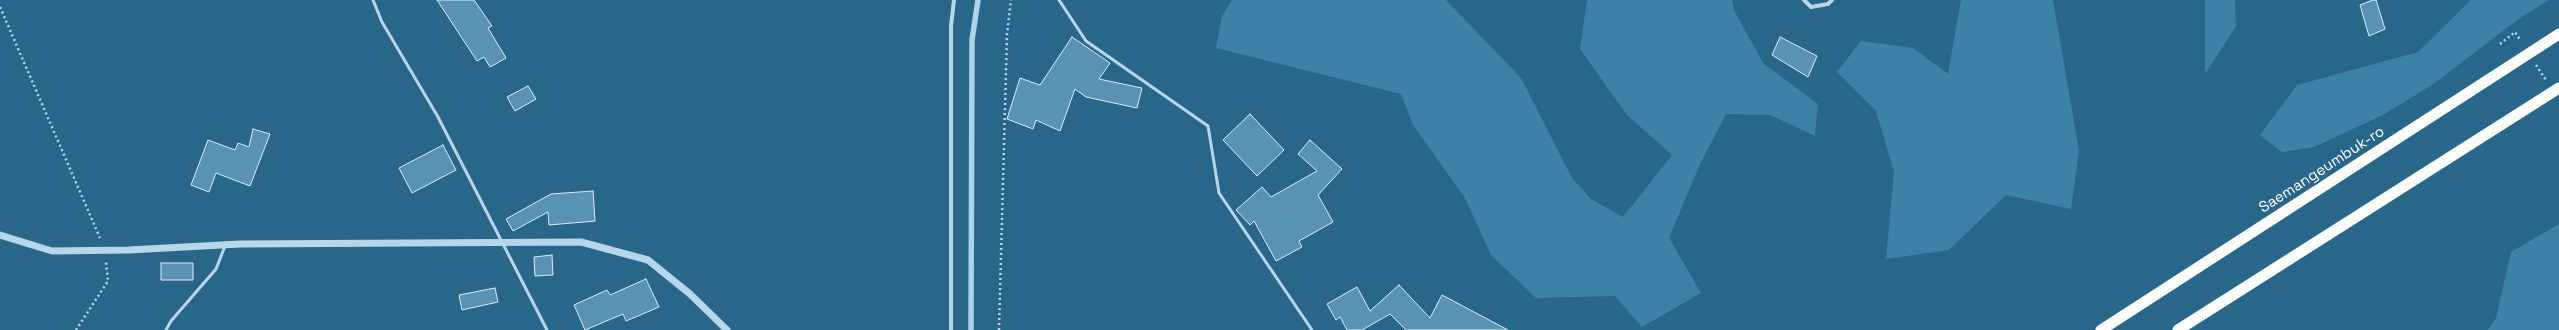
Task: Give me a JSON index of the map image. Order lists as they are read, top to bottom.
{
  "streets": {
    "highway": ["Saemangeumbuk-ro"]
  }
}
